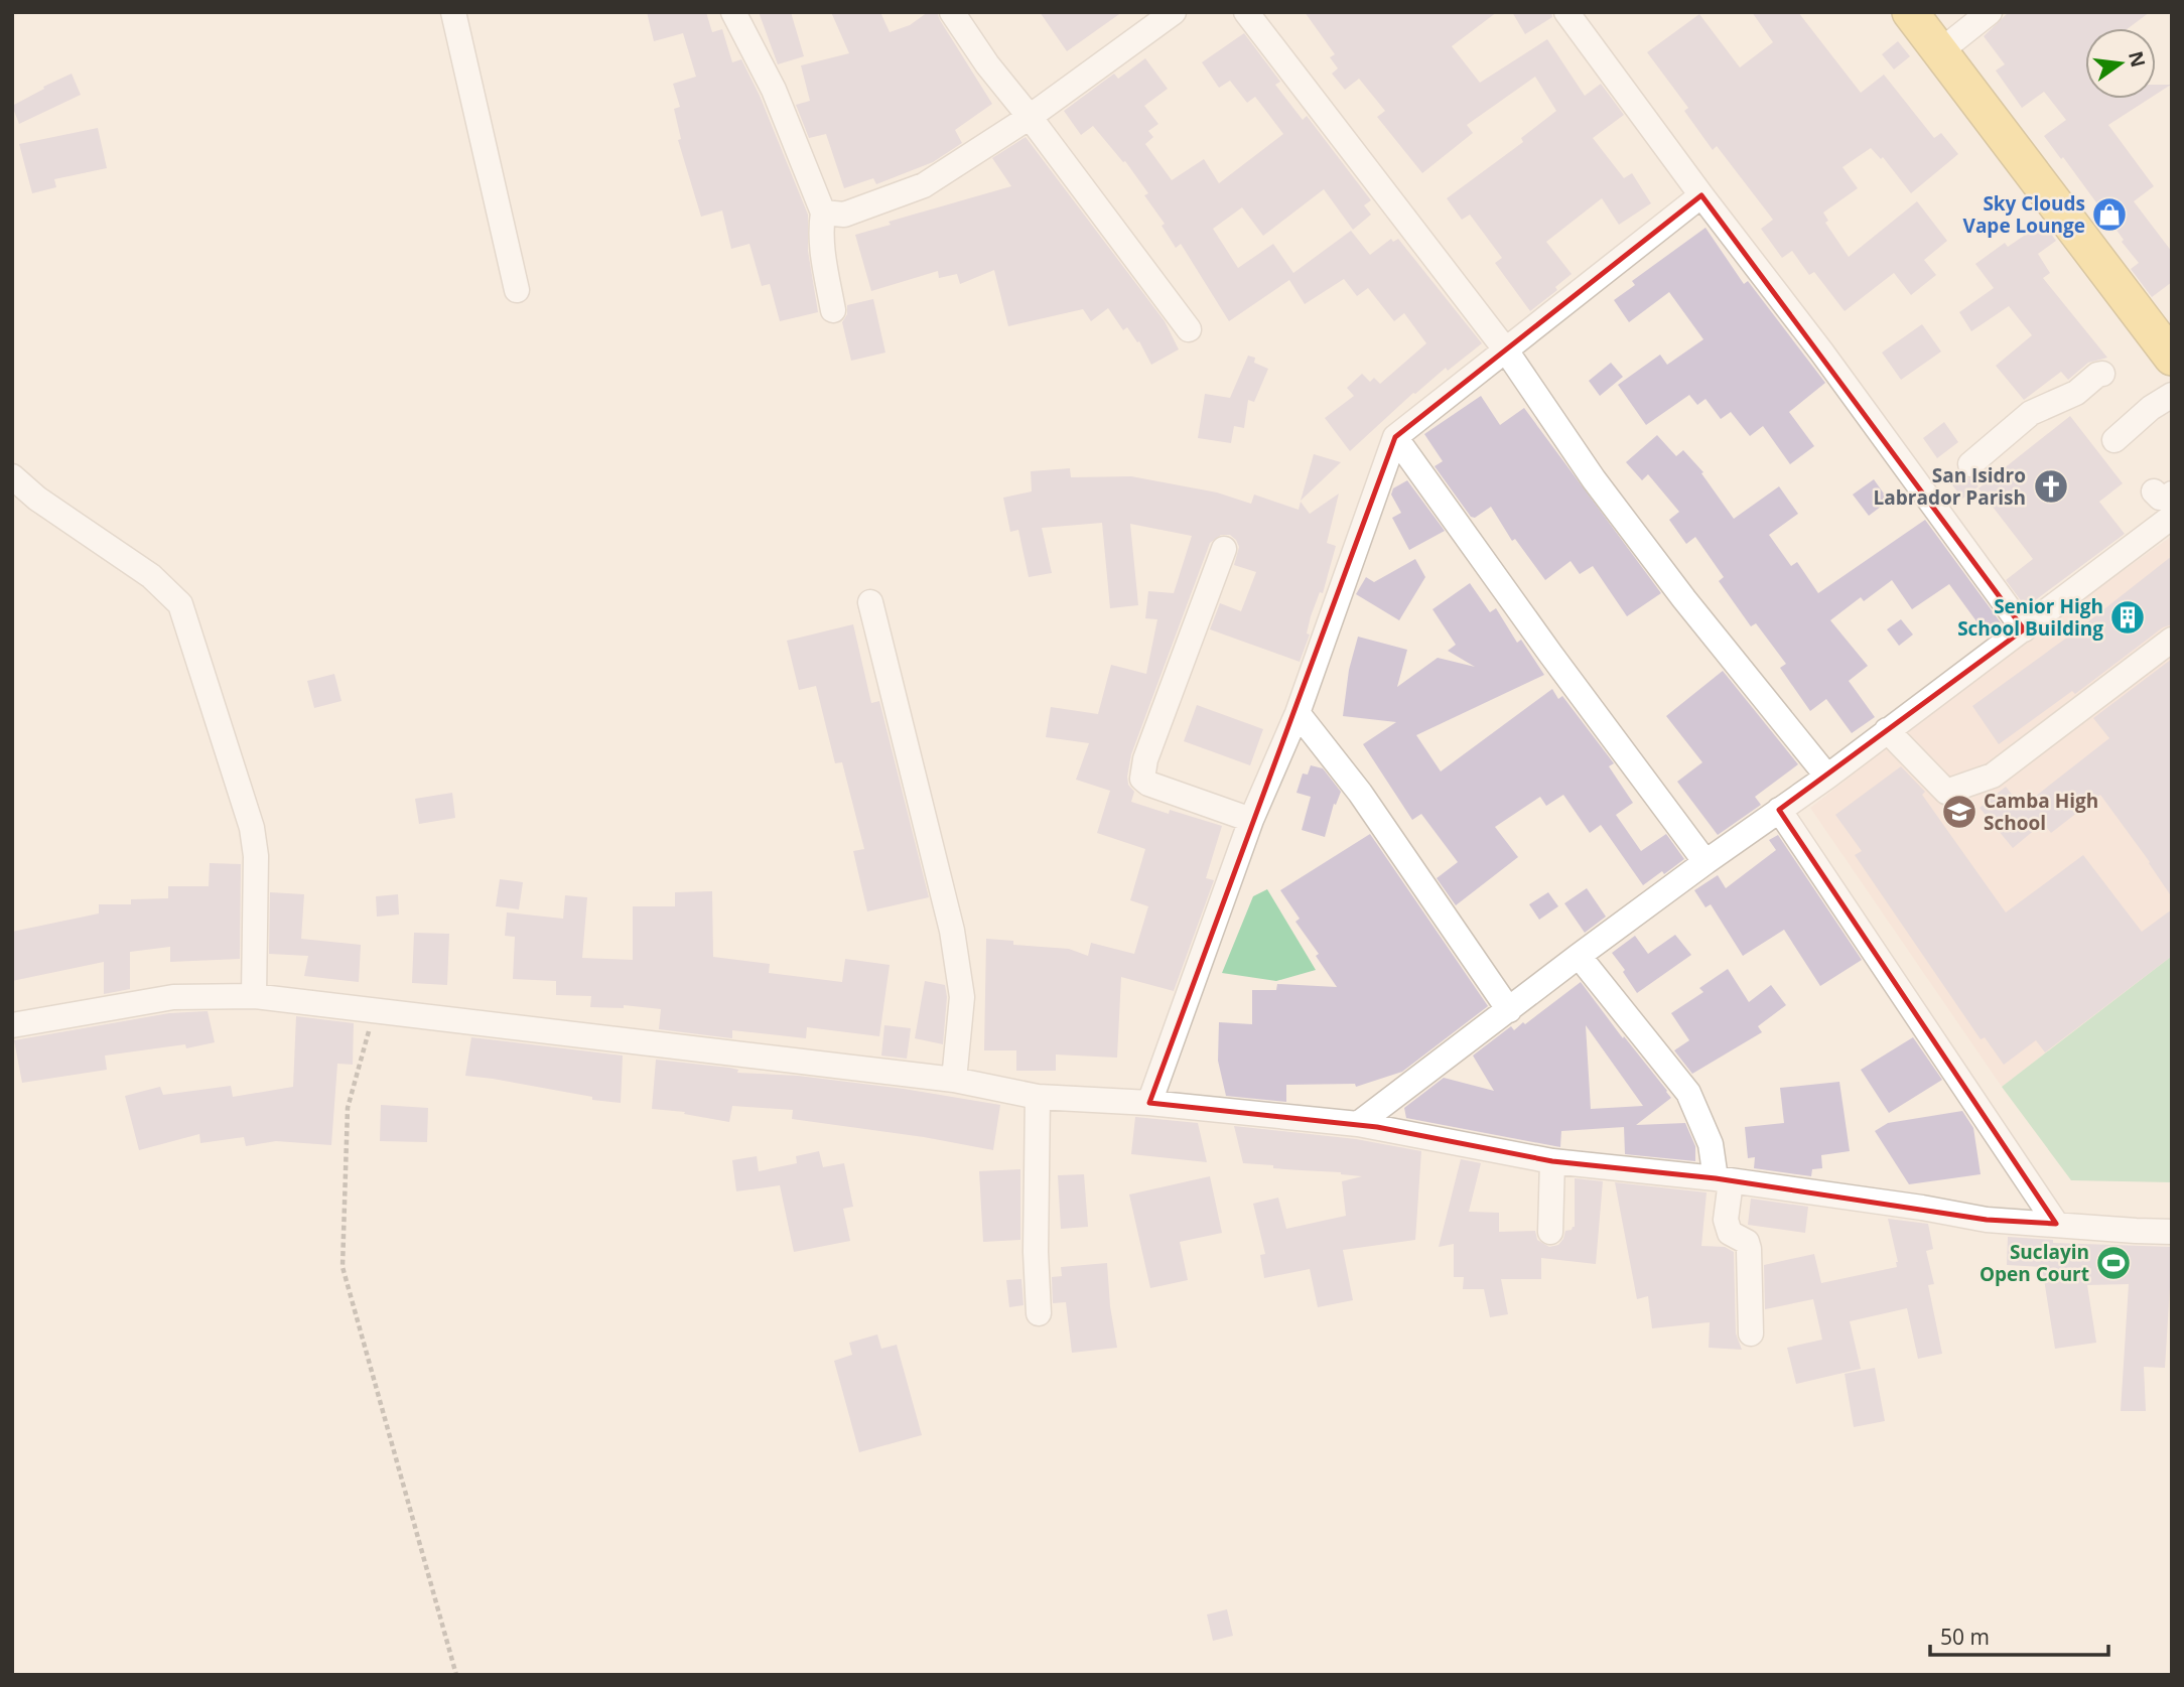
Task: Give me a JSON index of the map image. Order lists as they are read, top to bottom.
{
  "places": {
    "shop": ["Sky Clouds Vape Lounge"],
    "church": ["San Isidro Labrador Parish"],
    "building": ["Senior High School Building"],
    "school or university": ["Camba High School"],
    "sports": ["Suclayin Open Court"]
  },
  "scale_bar": "50 m",
  "north": "right"
}
